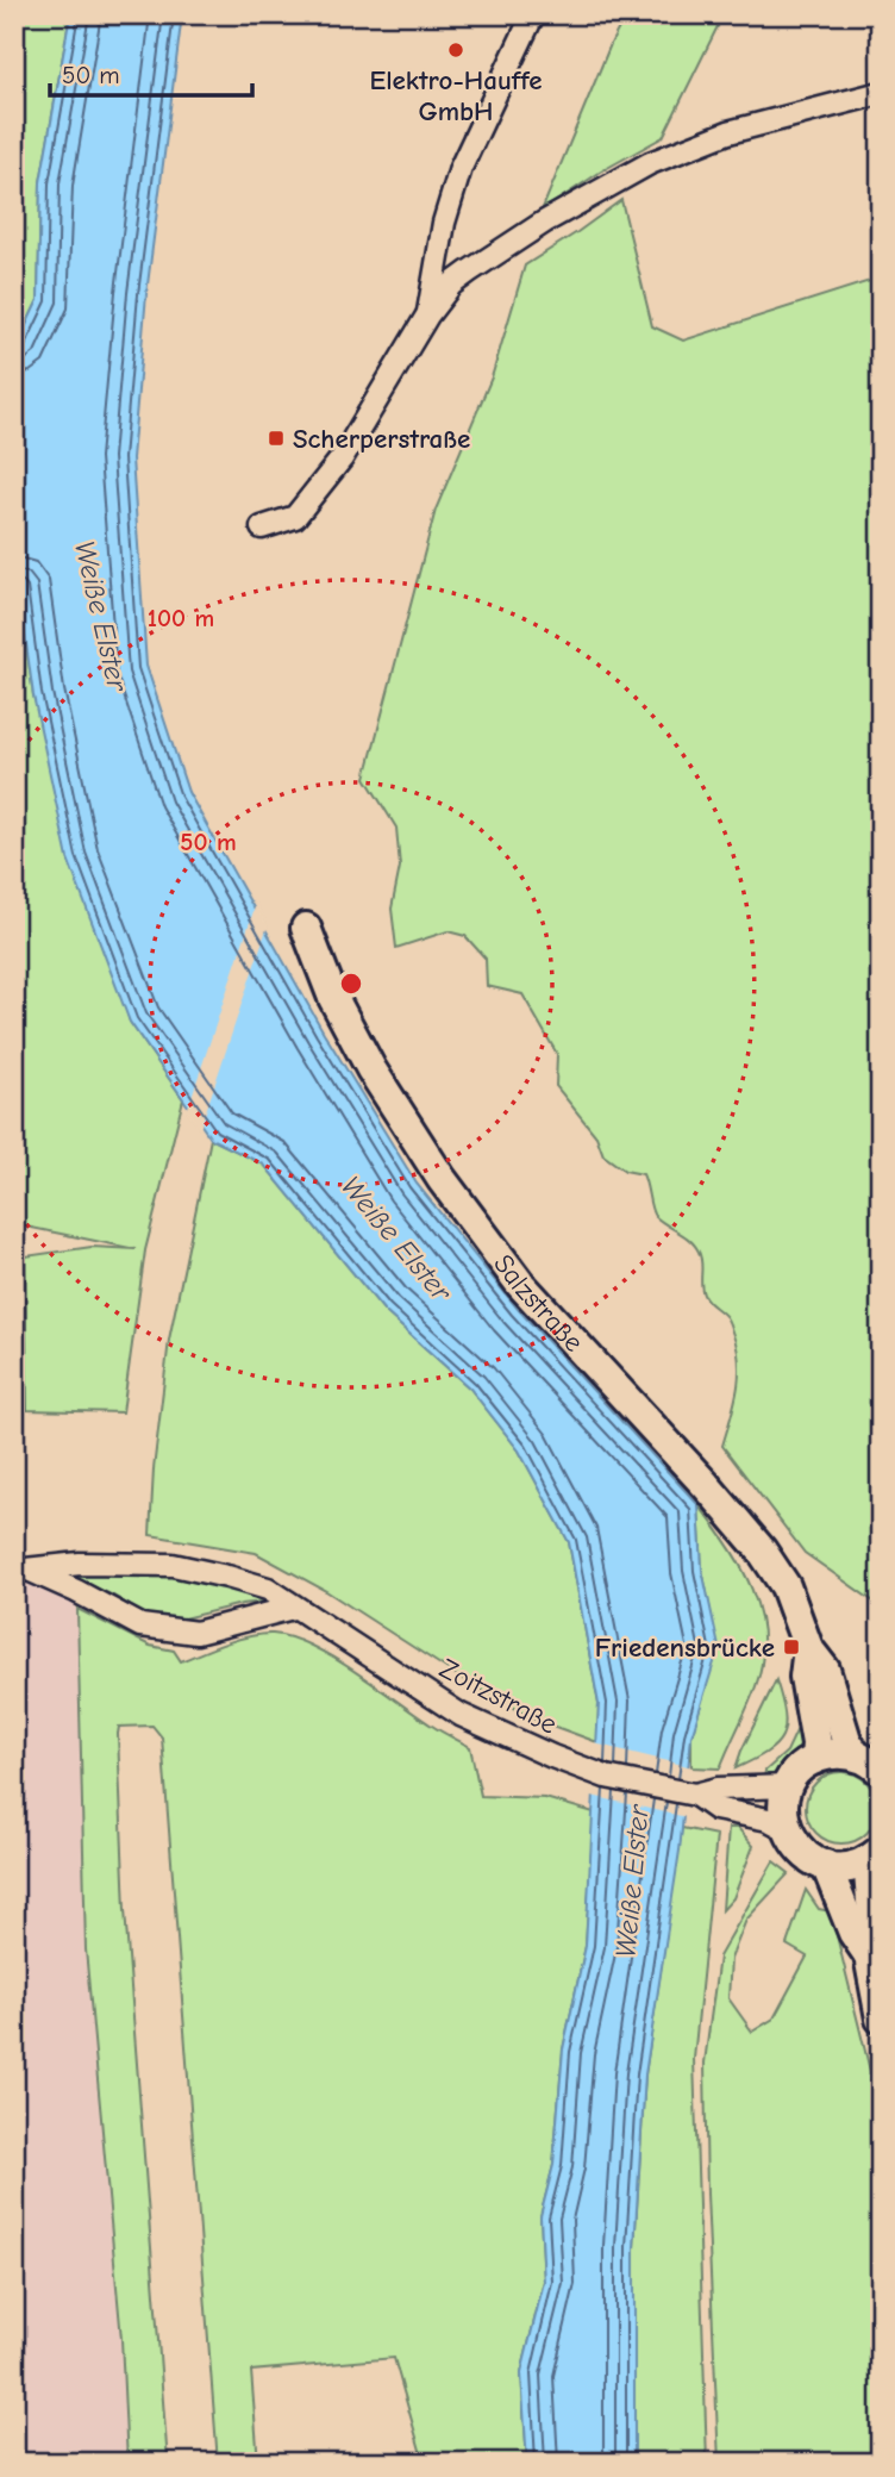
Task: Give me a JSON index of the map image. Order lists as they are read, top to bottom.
{
  "streets": {
    "main road": ["Salzstraße"],
    "street": ["Zoitzstraße"]
  },
  "water": ["Weiße Elster"],
  "places": {
    "other": ["Elektro-Hauffe GmbH"],
    "transit": ["Scherperstraße", "Friedensbrücke"]
  },
  "scale_bar": "50 m",
  "rings": ["100 m", "50 m"]
}
